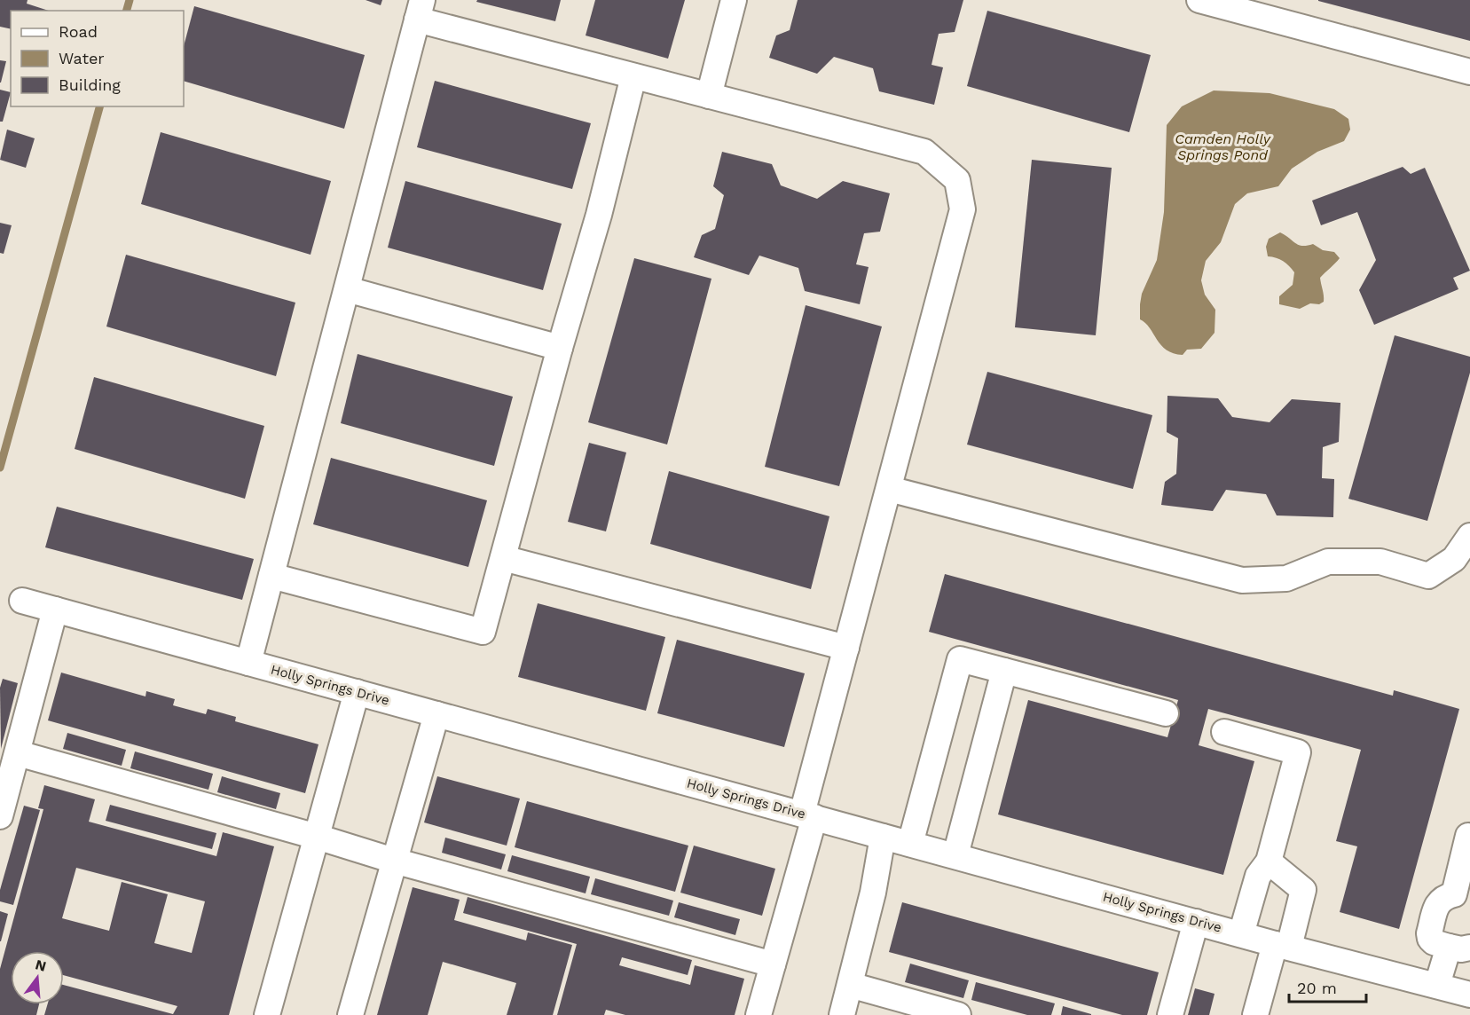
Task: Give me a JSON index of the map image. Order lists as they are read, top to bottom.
{
  "streets": {
    "street": ["Holly Springs Drive"]
  },
  "water": ["Camden Holly Springs Pond"],
  "legend": ["Road", "Water", "Building"],
  "scale_bar": "20 m",
  "north": "top"
}
